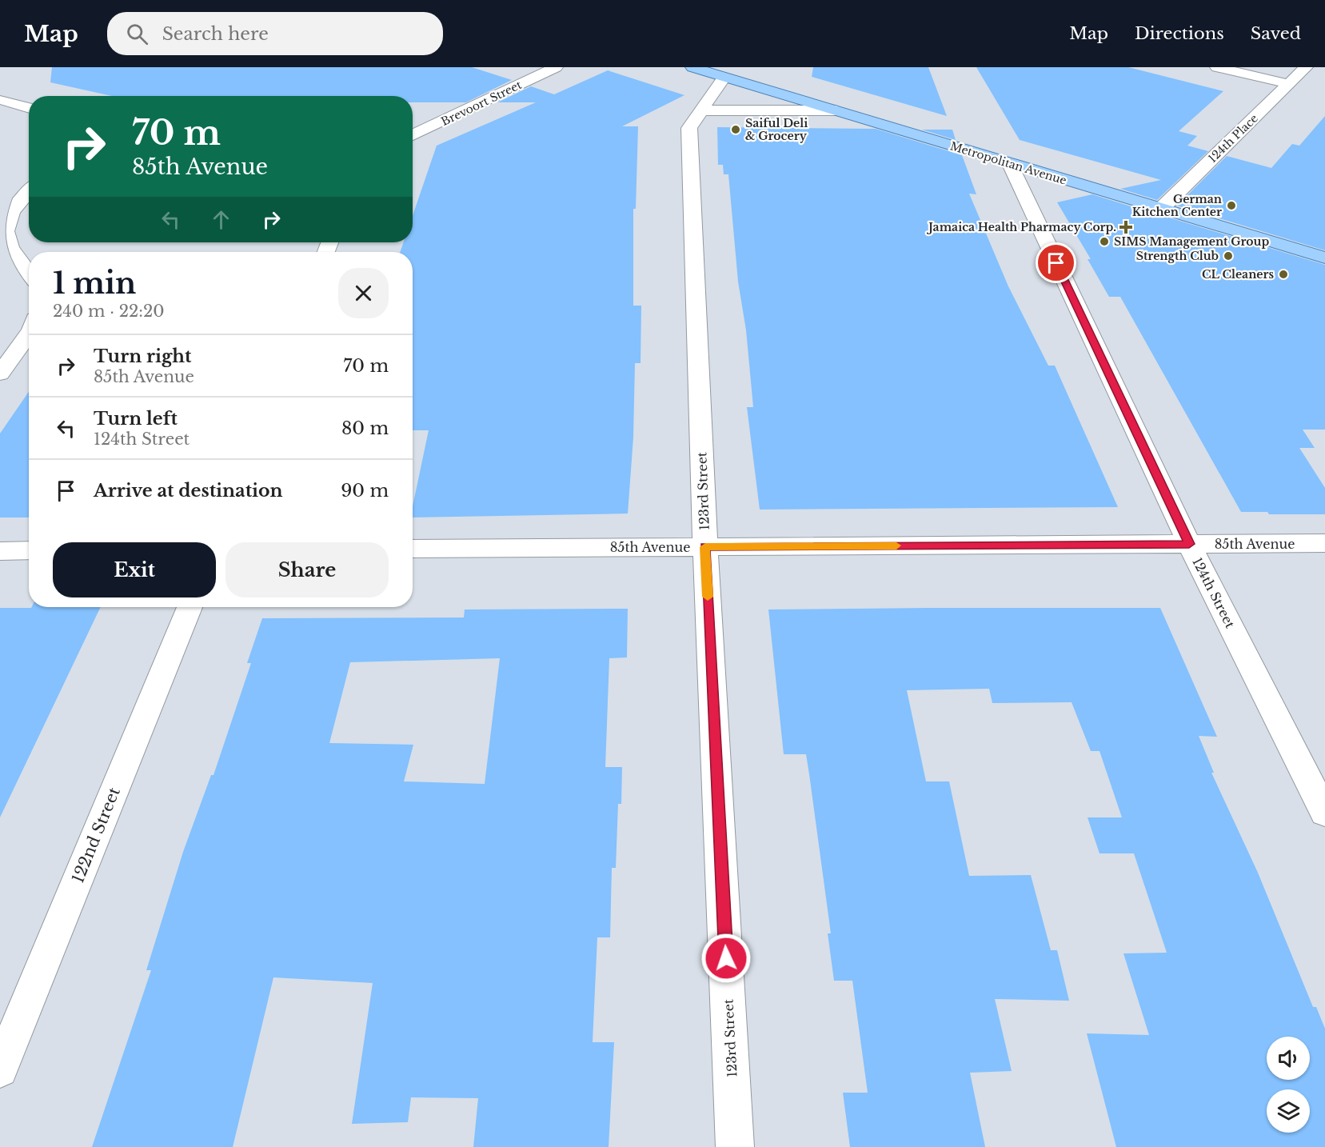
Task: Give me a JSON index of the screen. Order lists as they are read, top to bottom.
{
  "streets": {
    "main road": ["Metropolitan Avenue"],
    "street": [
      "Brevoort Street",
      "124th Place",
      "123rd Street",
      "85th Avenue",
      "124th Street",
      "122nd Street"
    ]
  },
  "crossings": [
    ["124th Place", "Metropolitan Avenue"],
    ["Metropolitan Avenue", "123rd Street"],
    ["Metropolitan Avenue", "124th Street"],
    ["123rd Street", "85th Avenue"],
    ["85th Avenue", "124th Street"]
  ],
  "places": {
    "other": [
      "Saiful Deli & Grocery",
      "German Kitchen Center",
      "SIMS Management Group",
      "Strength Club",
      "CL Cleaners"
    ],
    "health": ["Jamaica Health Pharmacy Corp."]
  },
  "page": {
    "header": "Map",
    "search": "Search here",
    "nav": ["Map", "Directions", "Saved"],
    "turn": ["70 m", "85th Avenue"],
    "heading": ["1 min", "240 m · 22:20"],
    "list": [
      {
        "name": "Turn right",
        "note": "85th Avenue",
        "value": "70 m"
      },
      {
        "name": "Turn left",
        "note": "124th Street",
        "value": "80 m"
      },
      {
        "name": "Arrive at destination",
        "value": "90 m"
      }
    ],
    "buttons": ["Exit", "Share"]
  }
}
